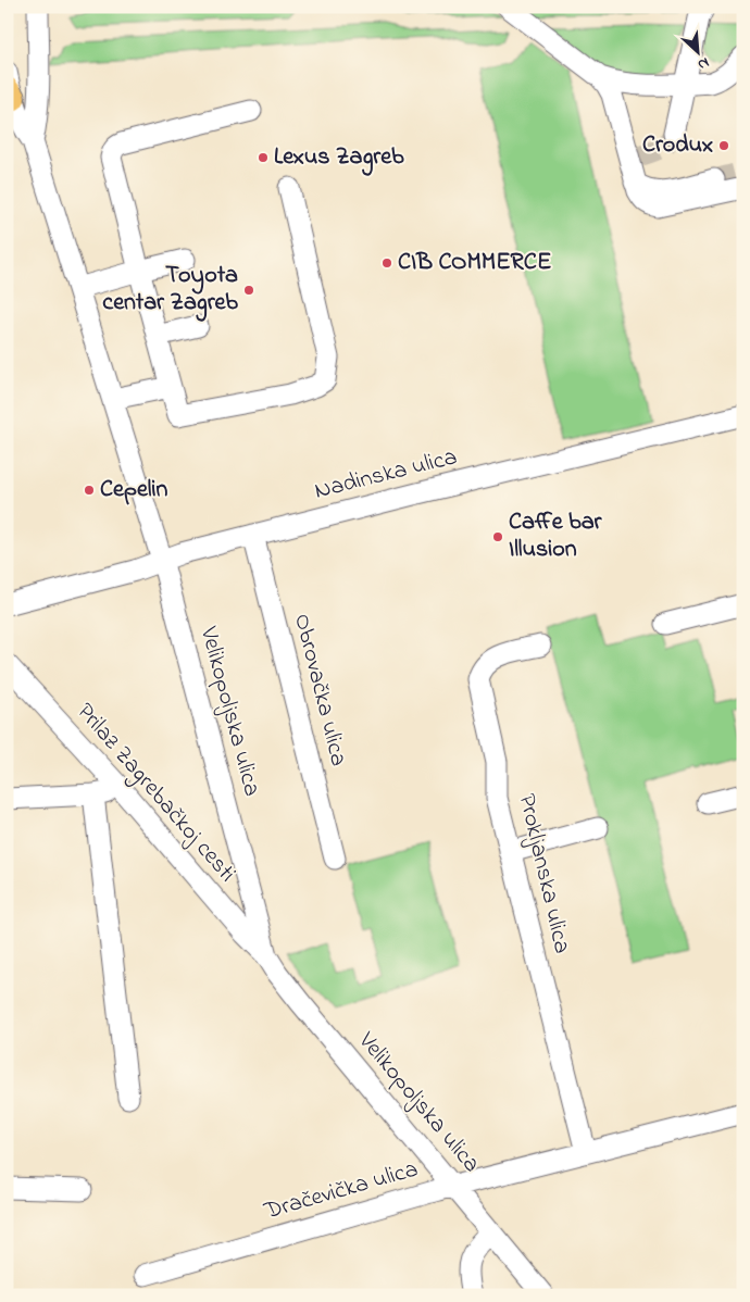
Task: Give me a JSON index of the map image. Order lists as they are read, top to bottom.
{
  "streets": {
    "street": [
      "Nadinska ulica",
      "Obrovačka ulica",
      "Velikopoljska ulica",
      "Prilaz Zagrebačkoj cesti",
      "Prokljanska ulica",
      "Dračevička ulica"
    ]
  },
  "crossings": [
    ["Nadinska ulica", "Obrovačka ulica"],
    ["Nadinska ulica", "Velikopoljska ulica"],
    ["Velikopoljska ulica", "Prilaz Zagrebačkoj cesti"],
    ["Velikopoljska ulica", "Dračevička ulica"],
    ["Prokljanska ulica", "Dračevička ulica"]
  ],
  "places": [
    "Crodux",
    "Lexus Zagreb",
    "CIB COMMERCE",
    "Toyota centar Zagreb",
    "Cepelin",
    "Caffe bar Illusion"
  ],
  "north": "bottom right"
}
